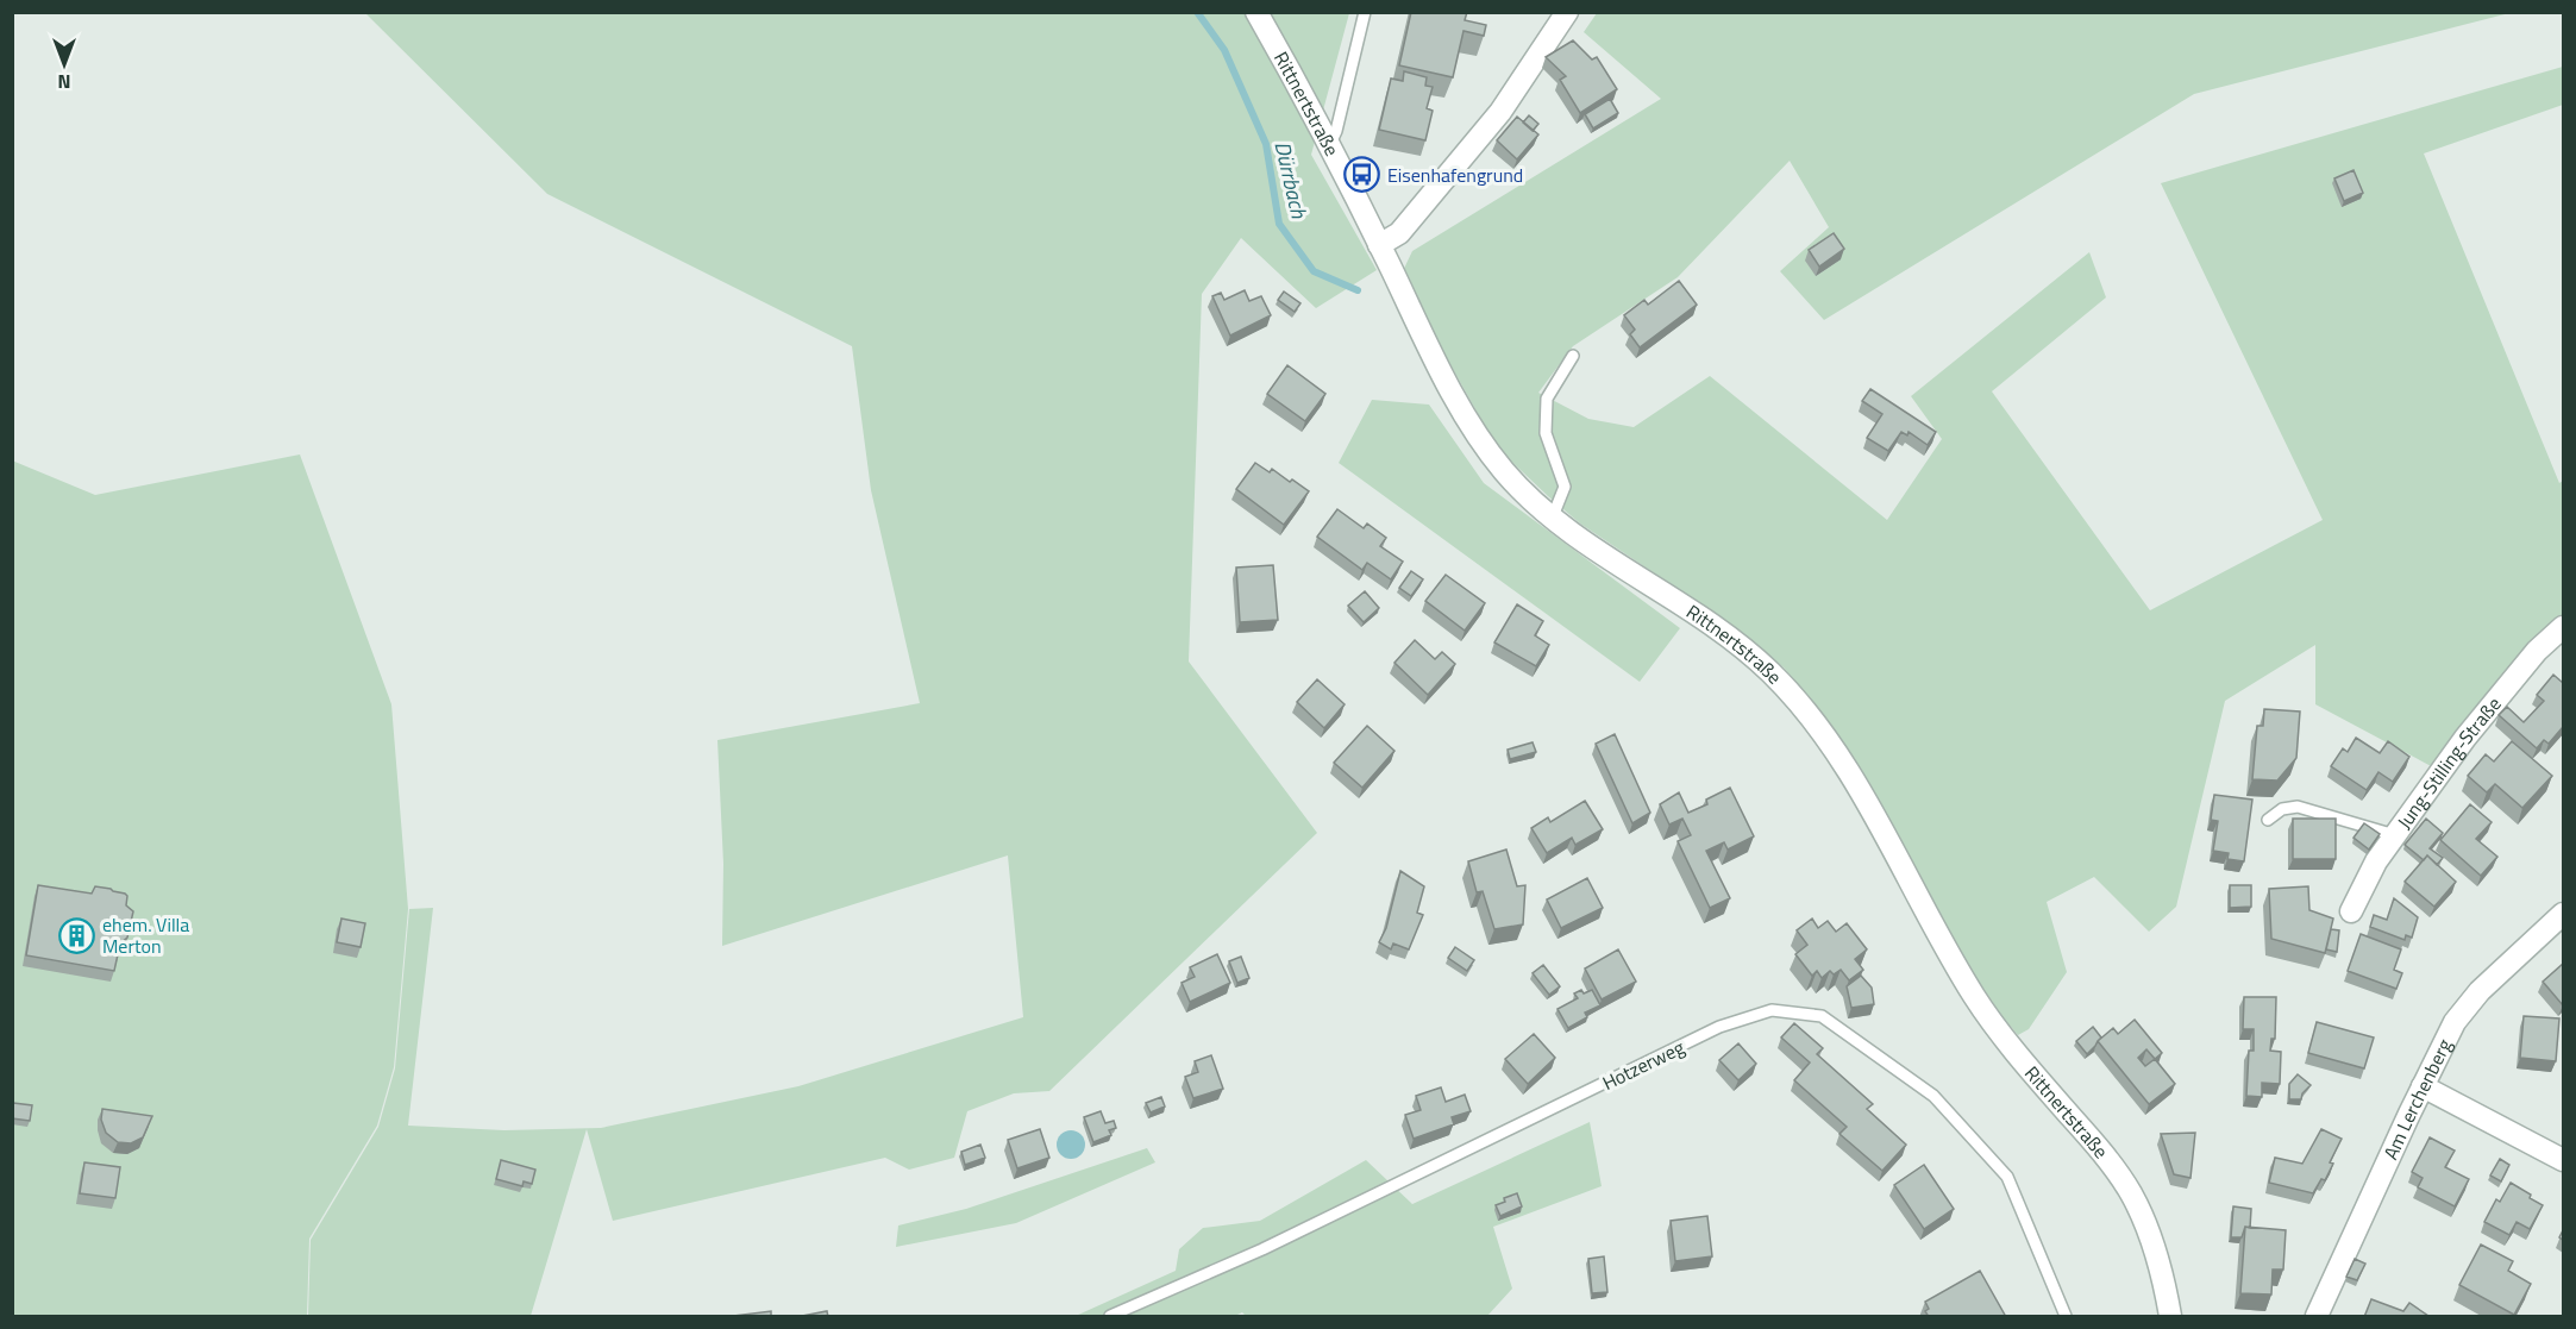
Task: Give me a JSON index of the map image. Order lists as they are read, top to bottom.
{
  "streets": {
    "street": ["Rittnertstraße", "Jung-Stilling-Straße", "Am Lerchenberg"],
    "lane": ["Hotzerweg"]
  },
  "water": ["Dürrbach"],
  "places": {
    "bus stop": ["Eisenhafengrund"],
    "building": ["ehem. Villa Merton"]
  },
  "north": "bottom"
}
